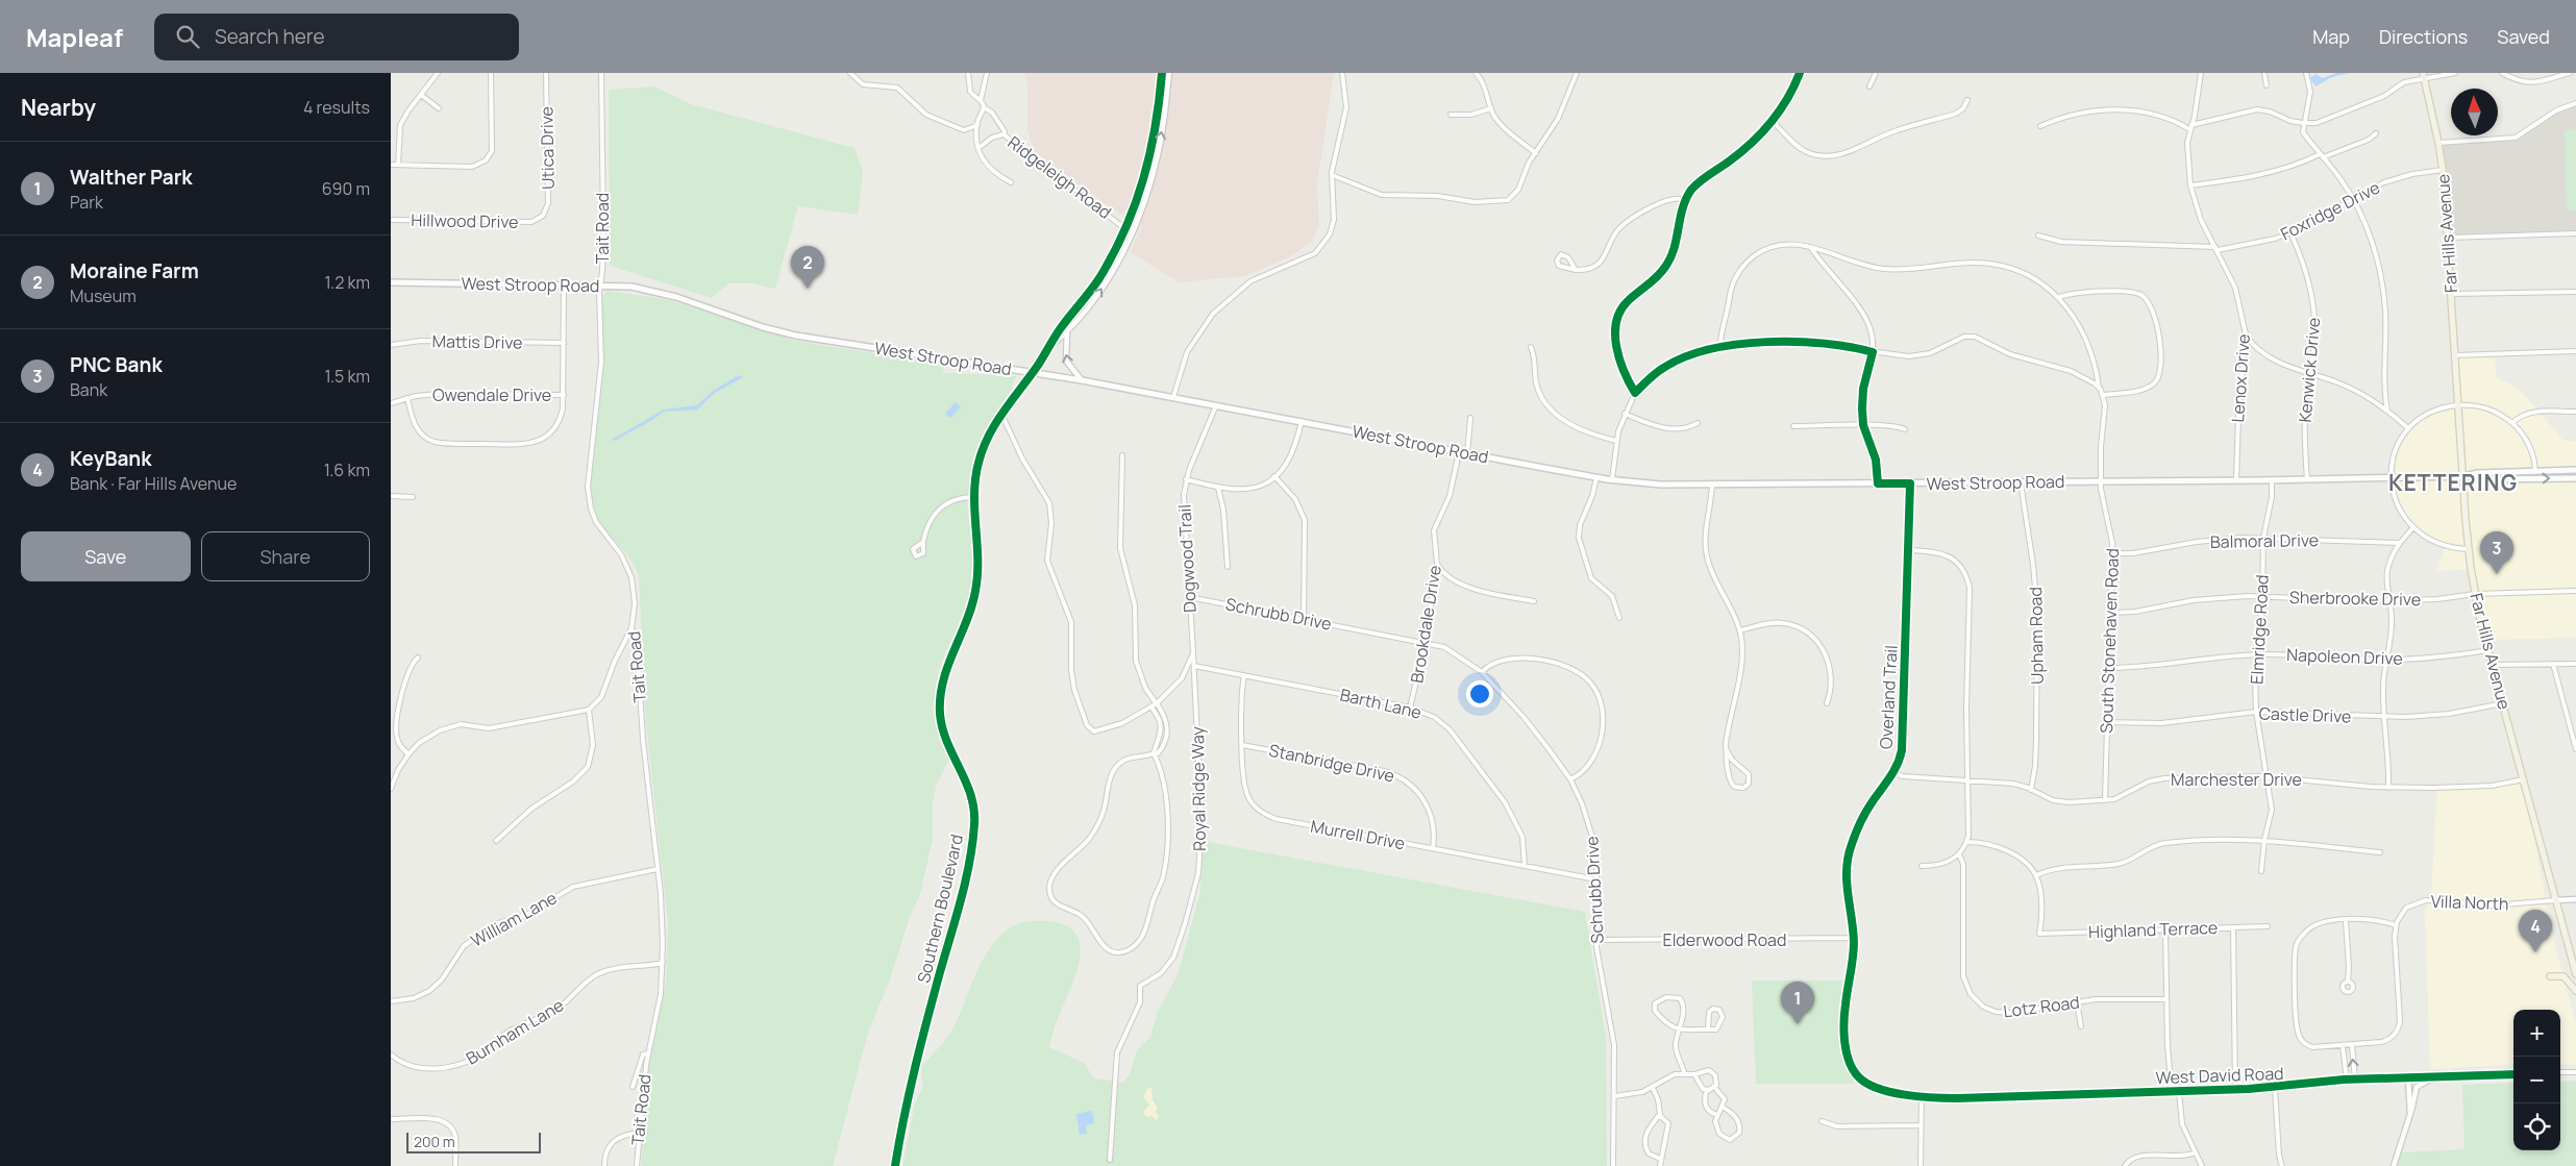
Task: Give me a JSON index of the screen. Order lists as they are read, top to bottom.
{
  "streets": {
    "main road": ["Far Hills Avenue", "West Stroop Road"],
    "street": [
      "Utica Drive",
      "Ridgeleigh Road",
      "Foxridge Drive",
      "Hillwood Drive",
      "Tait Road",
      "Mattis Drive",
      "Kenwick Drive",
      "Lenox Drive",
      "Owendale Drive",
      "Balmoral Drive",
      "Dogwood Trail",
      "Sherbrooke Drive",
      "Schrubb Drive",
      "Brookdale Drive",
      "Elmridge Road",
      "Upham Road",
      "South Stonehaven Road",
      "Napoleon Drive",
      "Overland Trail",
      "Barth Lane",
      "Castle Drive",
      "Stanbridge Drive",
      "Marchester Drive",
      "Royal Ridge Way",
      "Murrell Drive",
      "Villa North",
      "Southern Boulevard",
      "William Lane",
      "Highland Terrace",
      "Elderwood Road",
      "Lotz Road",
      "Burnham Lane",
      "West David Road"
    ]
  },
  "crossings": [
    ["Utica Drive", "Hillwood Drive"],
    ["Ridgeleigh Road", "Southern Boulevard"],
    ["Foxridge Drive", "Far Hills Avenue"],
    ["Foxridge Drive", "Kenwick Drive"],
    ["Foxridge Drive", "Lenox Drive"],
    ["Tait Road", "West Stroop Road"],
    ["Tait Road", "William Lane"],
    ["Tait Road", "Burnham Lane"],
    ["Far Hills Avenue", "West Stroop Road"],
    ["Far Hills Avenue", "Sherbrooke Drive"],
    ["Far Hills Avenue", "Napoleon Drive"],
    ["Far Hills Avenue", "Castle Drive"],
    ["Far Hills Avenue", "Marchester Drive"],
    ["Far Hills Avenue", "Villa North"],
    ["West Stroop Road", "Kenwick Drive"],
    ["West Stroop Road", "Lenox Drive"],
    ["West Stroop Road", "Dogwood Trail"],
    ["West Stroop Road", "Brookdale Drive"],
    ["West Stroop Road", "Elmridge Road"],
    ["West Stroop Road", "Upham Road"],
    ["West Stroop Road", "South Stonehaven Road"],
    ["West Stroop Road", "Overland Trail"],
    ["West Stroop Road", "Southern Boulevard"],
    ["Balmoral Drive", "Elmridge Road"],
    ["Balmoral Drive", "South Stonehaven Road"],
    ["Dogwood Trail", "Schrubb Drive"],
    ["Dogwood Trail", "Royal Ridge Way"],
    ["Sherbrooke Drive", "Elmridge Road"],
    ["Sherbrooke Drive", "South Stonehaven Road"],
    ["Schrubb Drive", "Brookdale Drive"],
    ["Schrubb Drive", "Murrell Drive"],
    ["Schrubb Drive", "Elderwood Road"],
    ["Brookdale Drive", "Barth Lane"],
    ["Elmridge Road", "Napoleon Drive"],
    ["Elmridge Road", "Castle Drive"],
    ["Elmridge Road", "Marchester Drive"],
    ["Upham Road", "Marchester Drive"],
    ["South Stonehaven Road", "Napoleon Drive"],
    ["South Stonehaven Road", "Castle Drive"],
    ["South Stonehaven Road", "Marchester Drive"],
    ["Overland Trail", "Marchester Drive"],
    ["Overland Trail", "Elderwood Road"],
    ["Overland Trail", "West David Road"],
    ["Barth Lane", "Royal Ridge Way"],
    ["Barth Lane", "Murrell Drive"],
    ["Stanbridge Drive", "Murrell Drive"]
  ],
  "districts": ["KETTERING"],
  "scale_bar": "200 m",
  "north": "top",
  "page": {
    "header": "Mapleaf",
    "search": "Search here",
    "nav": ["Map", "Directions", "Saved"],
    "heading": ["Nearby", "4 results"],
    "list": [
      {
        "mark": "1",
        "name": "Walther Park",
        "note": "Park",
        "value": "690 m"
      },
      {
        "mark": "2",
        "name": "Moraine Farm",
        "note": "Museum",
        "value": "1.2 km"
      },
      {
        "mark": "3",
        "name": "PNC Bank",
        "note": "Bank",
        "value": "1.5 km"
      },
      {
        "mark": "4",
        "name": "KeyBank",
        "note": "Bank · Far Hills Avenue",
        "value": "1.6 km"
      }
    ],
    "pins": [
      "2",
      "3",
      "4",
      "1"
    ],
    "buttons": ["Save", "Share"],
    "map_buttons": ["+", "−"],
    "scale": "200 m"
  }
}
